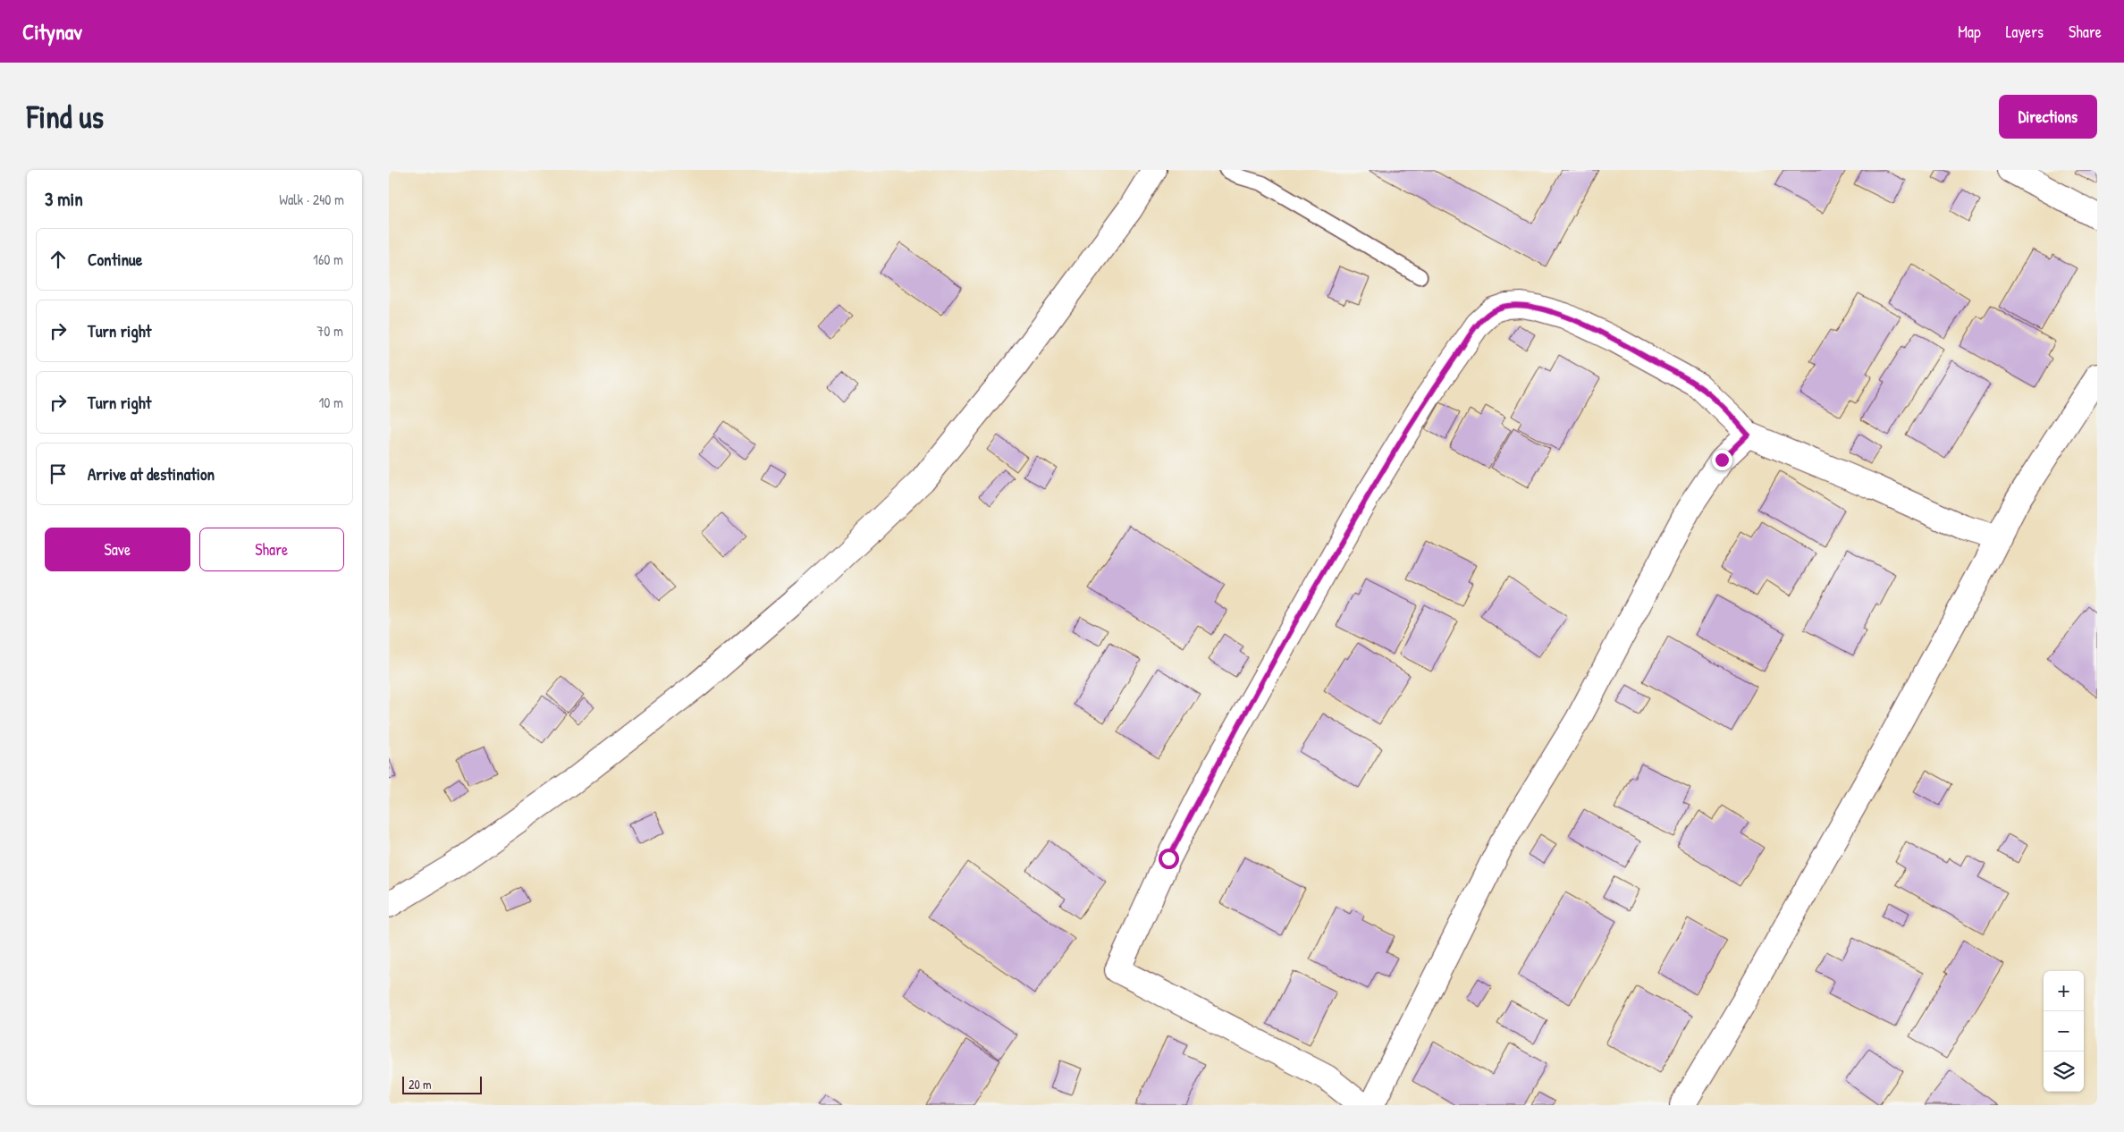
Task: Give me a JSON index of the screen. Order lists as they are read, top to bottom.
{
  "scale_bar": "20 m",
  "page": {
    "header": "Citynav",
    "nav": ["Map", "Layers", "Share"],
    "buttons": [
      "Directions",
      ["Save", "Share"]
    ],
    "title": "Find us",
    "heading": ["3 min", "Walk · 240 m"],
    "list": [
      ["Continue", "160 m"],
      ["Turn right", "70 m"],
      ["Turn right", "10 m"],
      "Arrive at destination"
    ],
    "map_buttons": ["+", "−"],
    "scale": "20 m"
  }
}
